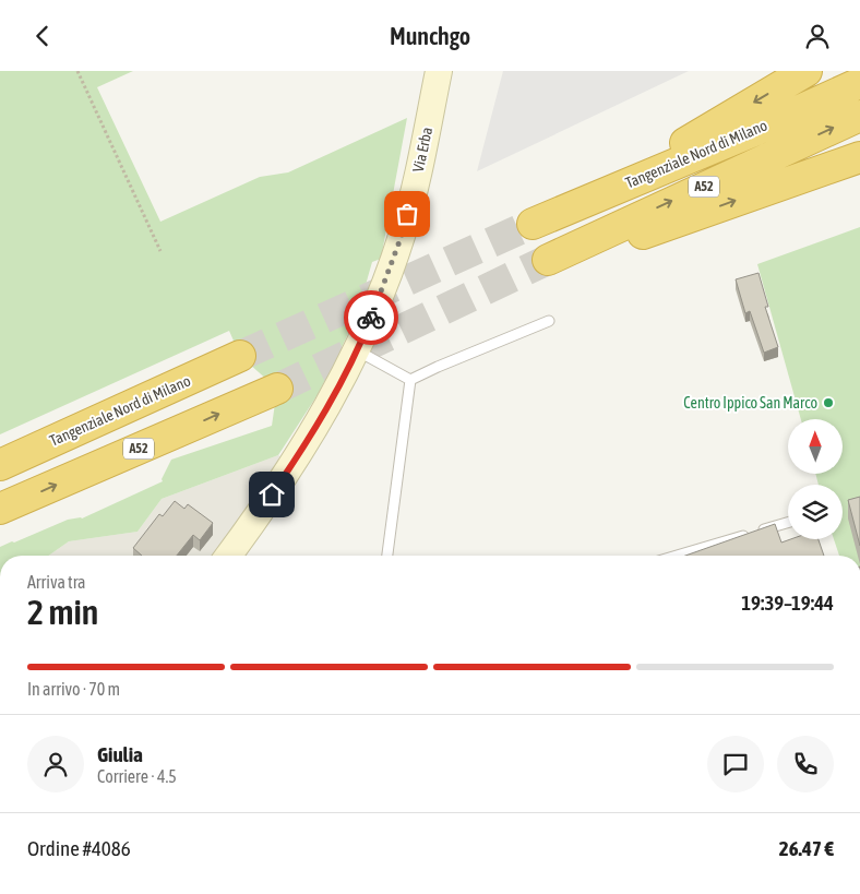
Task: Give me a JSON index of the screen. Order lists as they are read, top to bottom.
{
  "streets": {
    "highway": ["Tangenziale Nord di Milano", "A52"],
    "main road": ["Via Erba"]
  },
  "crossings": [
    ["Tangenziale Nord di Milano", "A52"]
  ],
  "places": ["Centro Ippico San Marco"],
  "north": "top",
  "page": {
    "header": "Munchgo",
    "heading": ["2 min", "Arriva tra", "19:39–19:44"],
    "panel": [
      "Giulia",
      "Corriere · 4.5",
      "Ordine #4086",
      "26.47 €"
    ],
    "bar": "In arrivo · 70 m"
  }
}
